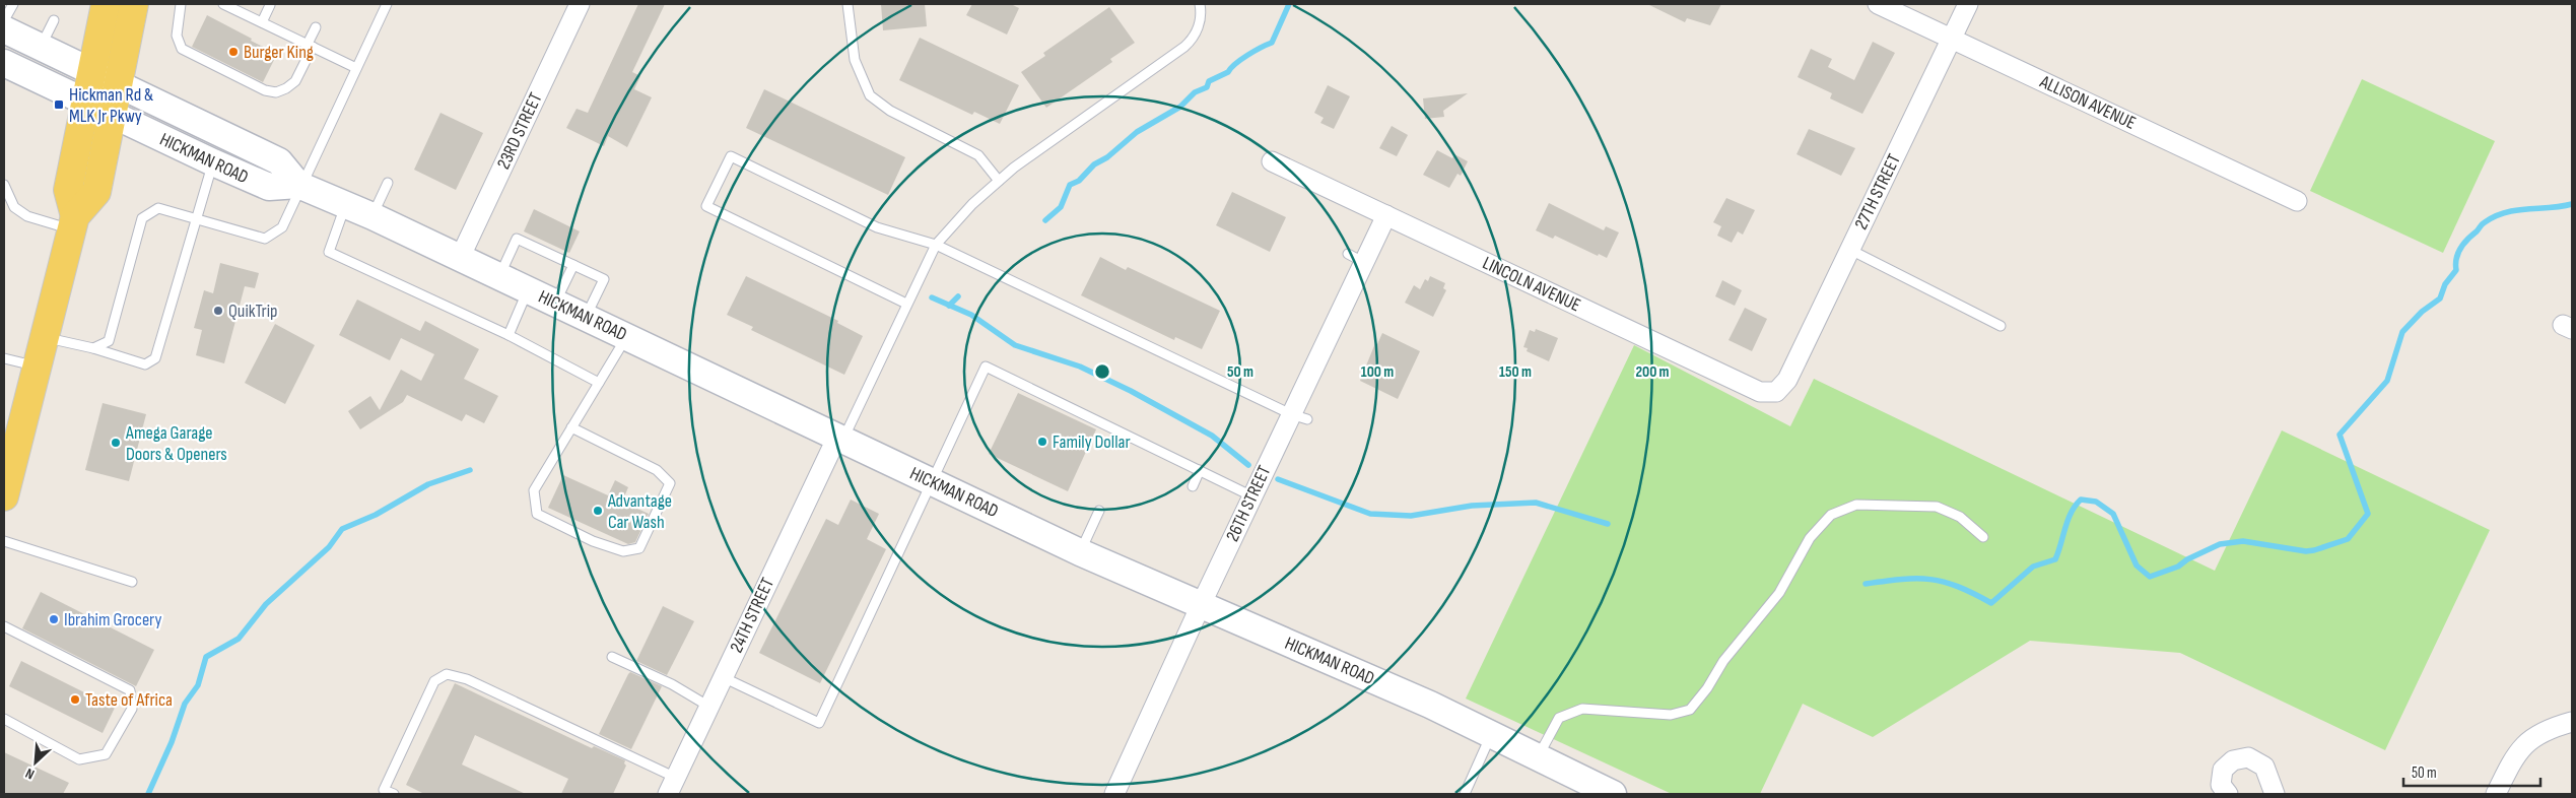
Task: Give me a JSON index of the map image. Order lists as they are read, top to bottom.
{
  "streets": {
    "main road": ["HICKMAN ROAD"],
    "street": [
      "ALLISON AVENUE",
      "23RD STREET",
      "27TH STREET",
      "LINCOLN AVENUE",
      "26TH STREET",
      "24TH STREET"
    ]
  },
  "crossings": [
    ["ALLISON AVENUE", "27TH STREET"],
    ["23RD STREET", "HICKMAN ROAD"],
    ["HICKMAN ROAD", "26TH STREET"],
    ["HICKMAN ROAD", "24TH STREET"],
    ["27TH STREET", "LINCOLN AVENUE"],
    ["LINCOLN AVENUE", "26TH STREET"]
  ],
  "places": {
    "other": [
      "Burger King",
      "QuikTrip",
      "Family Dollar",
      "Amega Garage Doors & Openers",
      "Advantage Car Wash",
      "Ibrahim Grocery",
      "Taste of Africa"
    ],
    "transit": ["Hickman Rd & MLK Jr Pkwy"]
  },
  "scale_bar": "50 m",
  "north": "bottom left",
  "rings": [
    "50 m",
    "100 m",
    "150 m",
    "200 m"
  ]
}
